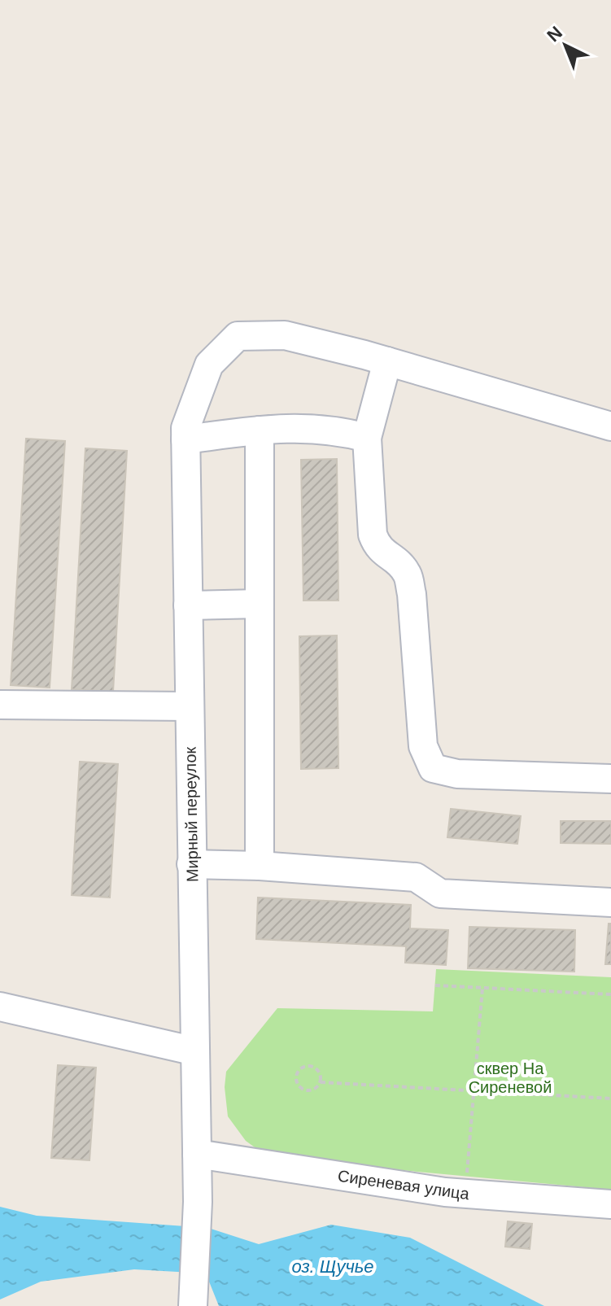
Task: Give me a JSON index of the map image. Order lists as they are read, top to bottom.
{
  "streets": {
    "street": ["Мирный переулок", "Сиреневая улица"]
  },
  "crossings": [
    ["Мирный переулок", "Сиреневая улица"]
  ],
  "water": ["оз. Щучье"],
  "parks": ["сквер На Сиреневой"],
  "north": "top left"
}
